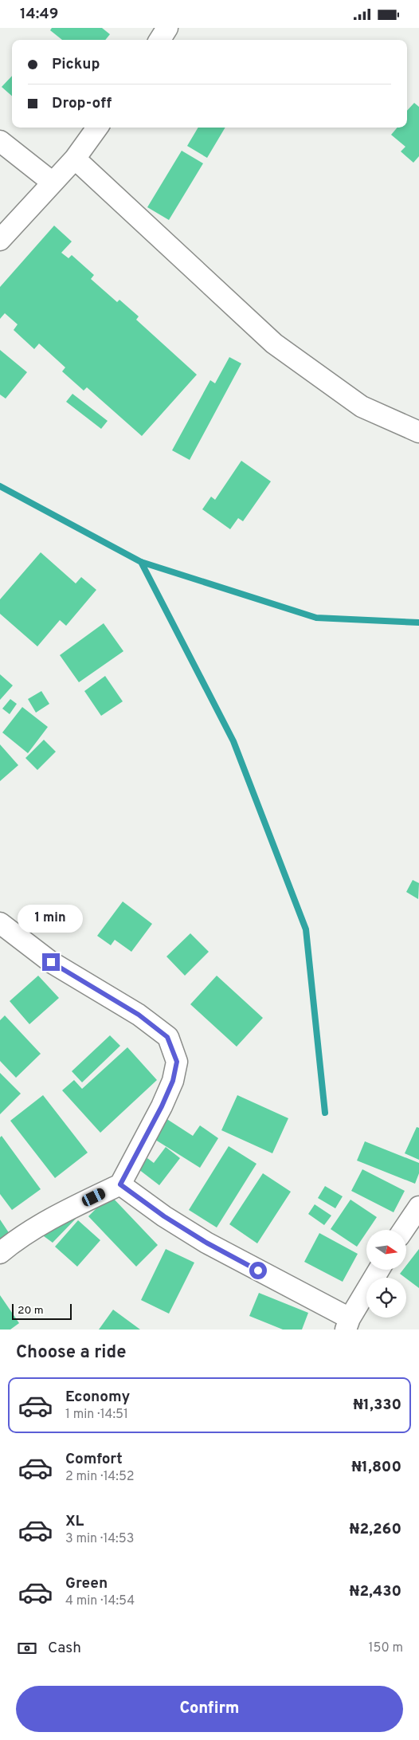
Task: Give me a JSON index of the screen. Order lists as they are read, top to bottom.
{
  "scale_bar": "20 m",
  "north": "right",
  "page": {
    "status": "14:49",
    "banner": ["Pickup", "Drop-off"],
    "bubble": "1 min",
    "scale": "20 m",
    "heading": "Choose a ride",
    "list": [
      {
        "name": "Economy",
        "note": "1 min · 14:51",
        "value": "₦1,330"
      },
      {
        "name": "Comfort",
        "note": "2 min · 14:52",
        "value": "₦1,800"
      },
      {
        "name": "XL",
        "note": "3 min · 14:53",
        "value": "₦2,260"
      },
      {
        "name": "Green",
        "note": "4 min · 14:54",
        "value": "₦2,430"
      }
    ],
    "pay": ["Cash", "150 m"],
    "buttons": "Confirm"
  }
}
